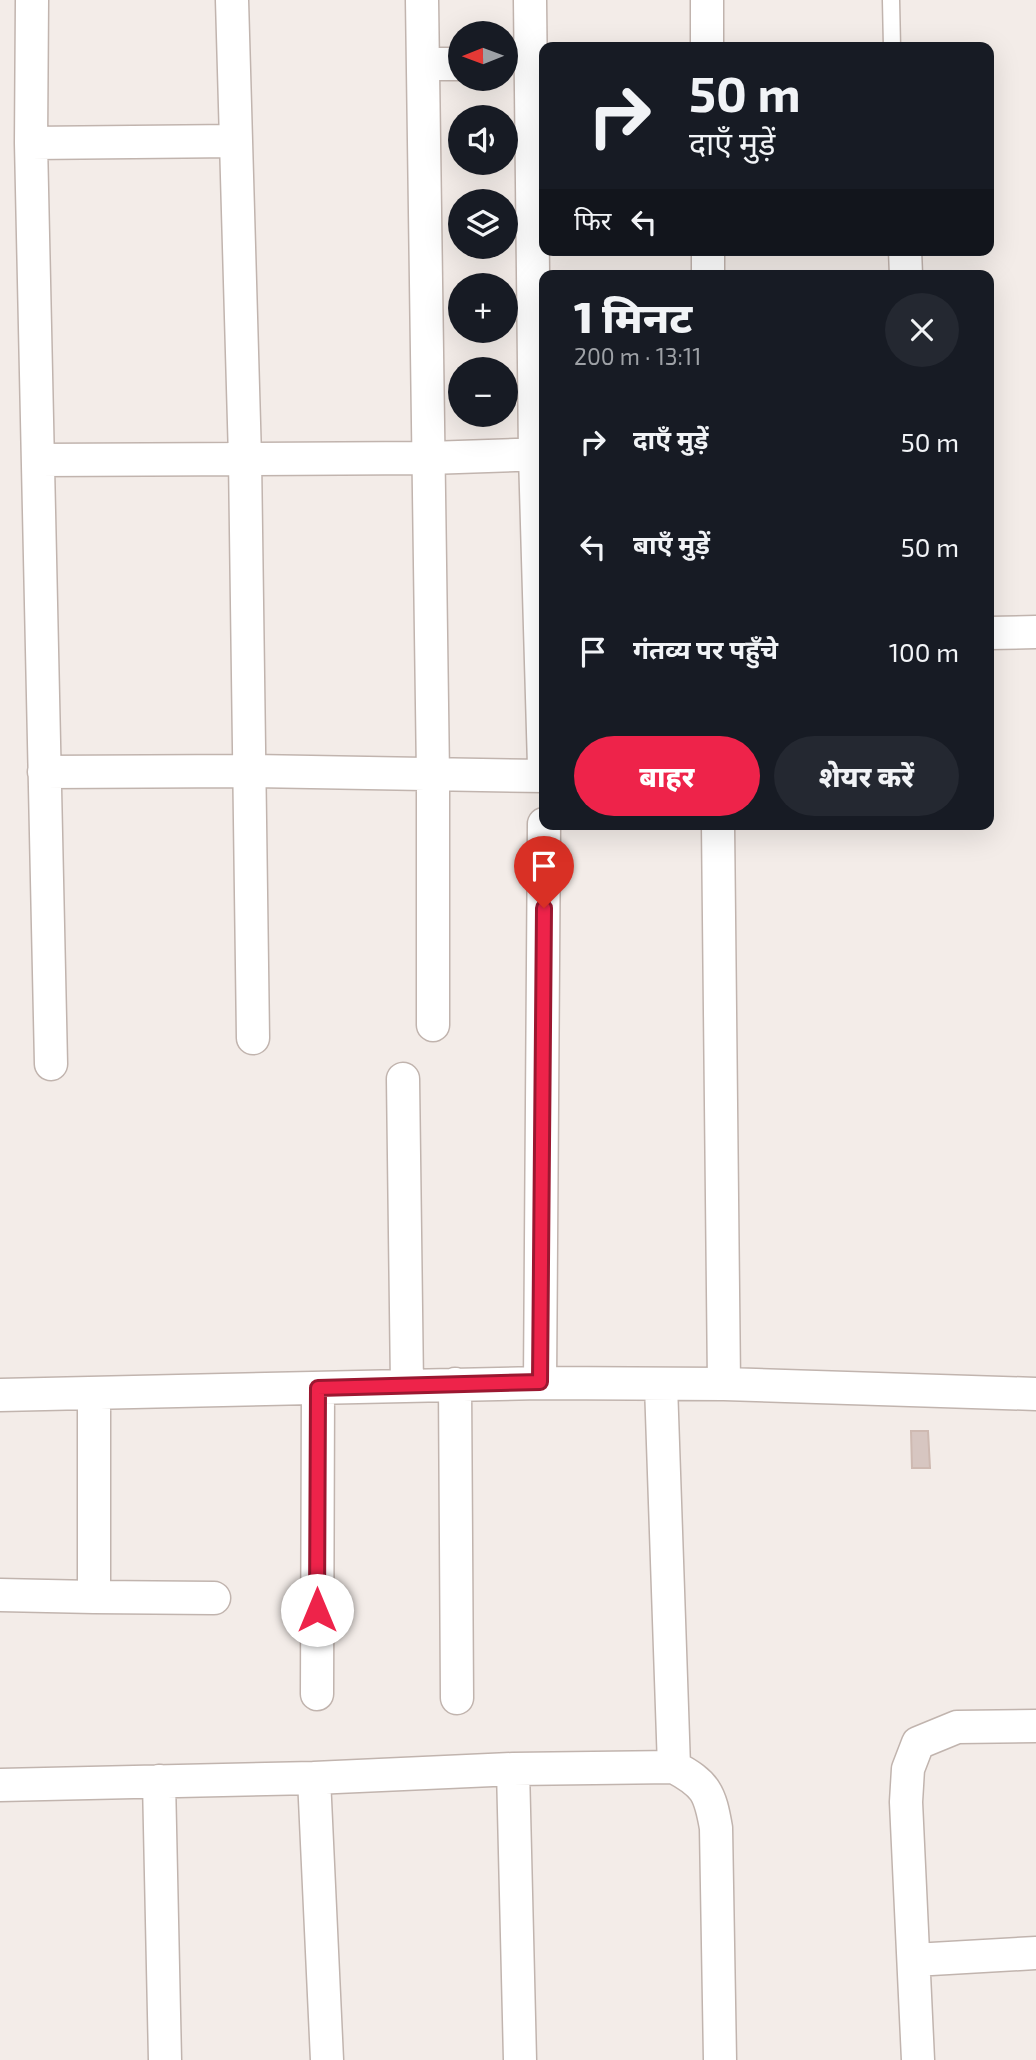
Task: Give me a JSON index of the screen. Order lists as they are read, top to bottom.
{
  "north": "left",
  "page": {
    "map_buttons": ["+", "−"],
    "turn": ["50 m", "दाएँ मुड़ें"],
    "then": "फिर",
    "heading": ["1 मिनट", "200 m · 13:11"],
    "list": [
      {
        "name": "दाएँ मुड़ें",
        "value": "50 m"
      },
      {
        "name": "बाएँ मुड़ें",
        "value": "50 m"
      },
      {
        "name": "गंतव्य पर पहुँचे",
        "value": "100 m"
      }
    ],
    "buttons": ["बाहर", "शेयर करें"]
  }
}
